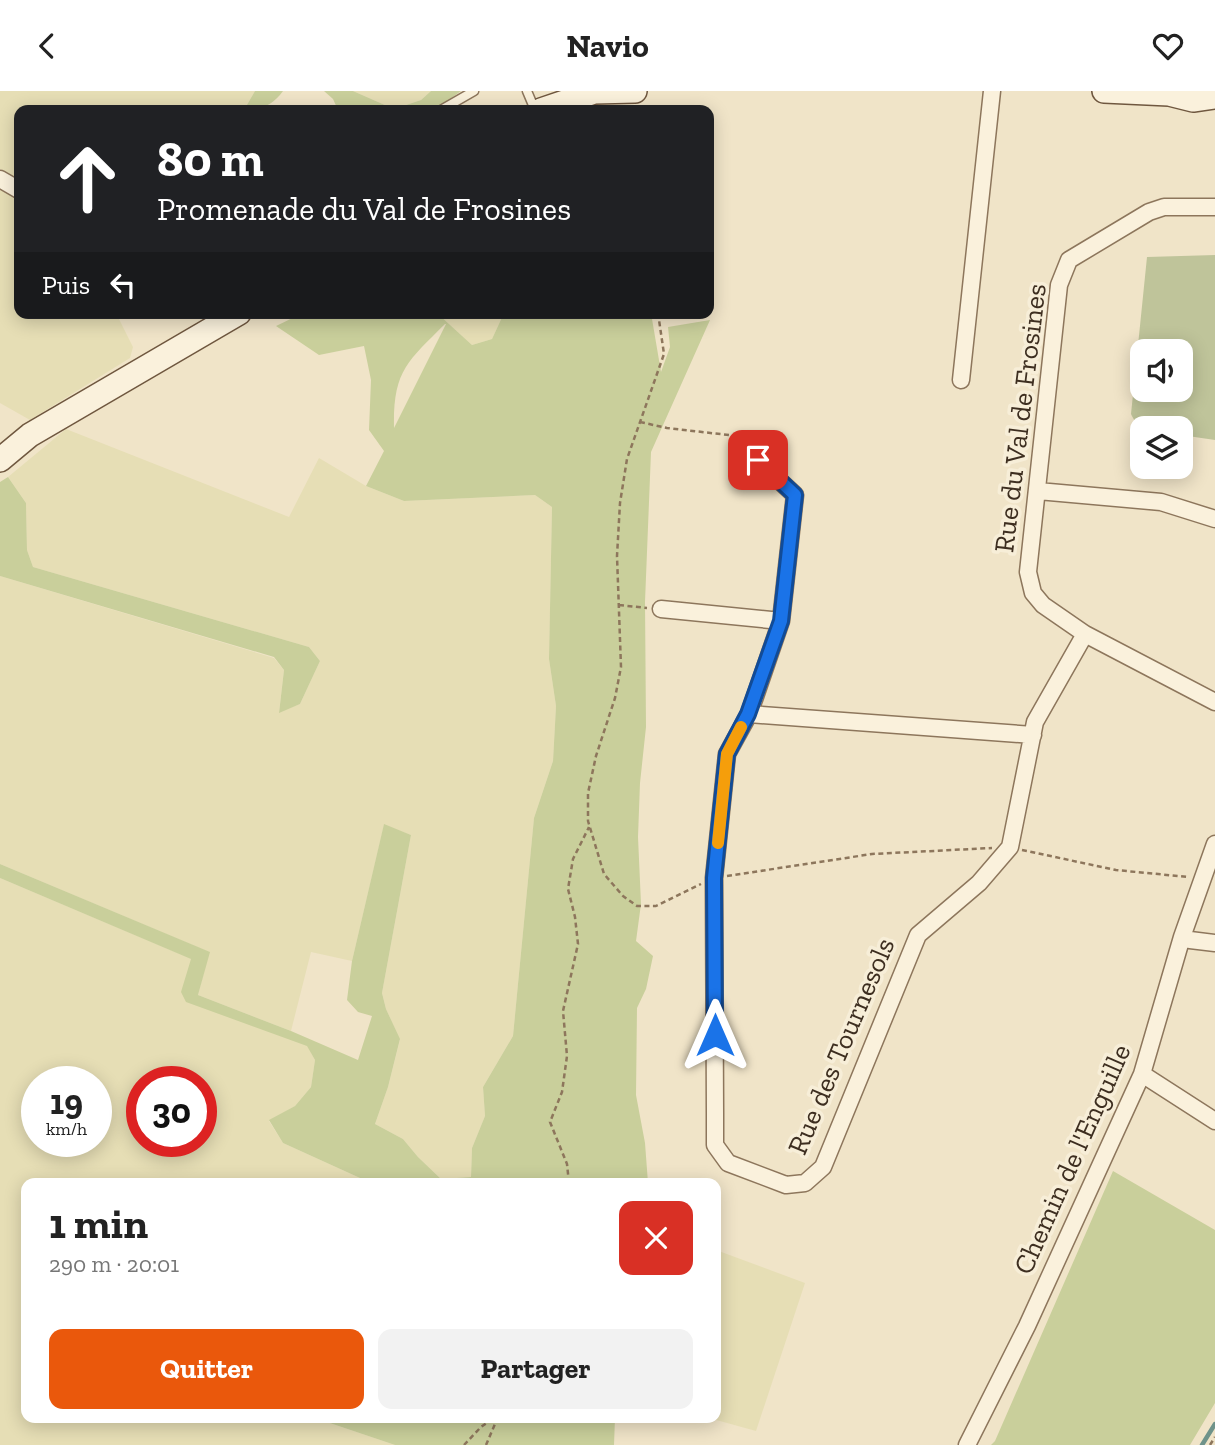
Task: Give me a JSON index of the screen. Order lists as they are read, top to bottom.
{
  "streets": {
    "street": ["Rue du Val de Frosines", "Rue des Tournesols", "Chemin de l'Enguille"]
  },
  "page": {
    "header": "Navio",
    "turn": ["80 m", "Promenade du Val de Frosines"],
    "then": "Puis",
    "speed": "19 km/h",
    "limit": "30",
    "heading": ["1 min", "290 m · 20:01"],
    "buttons": ["Quitter", "Partager"]
  }
}
